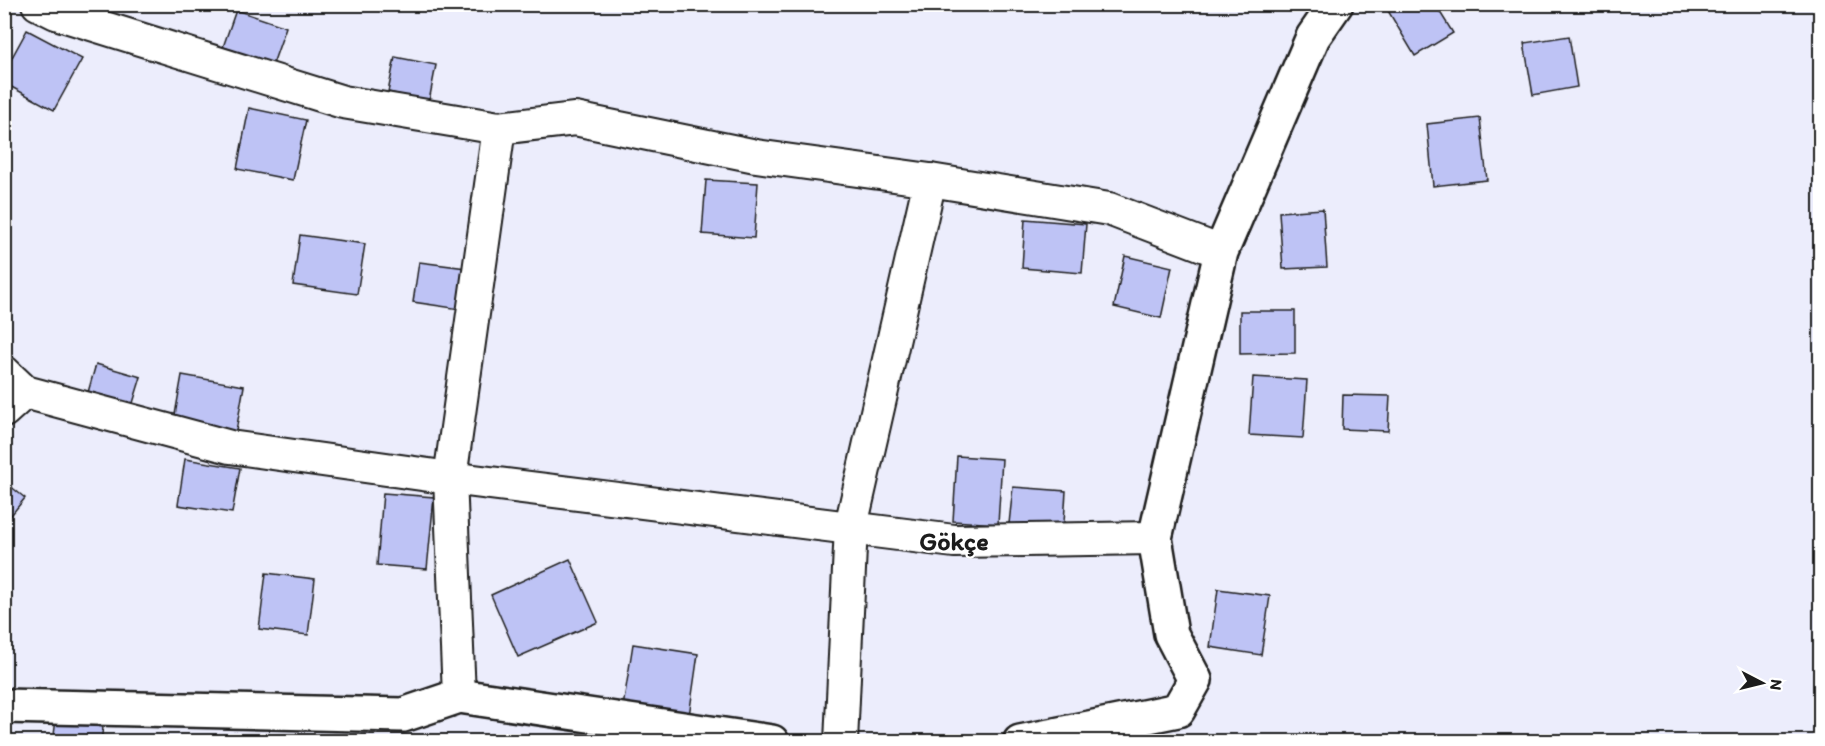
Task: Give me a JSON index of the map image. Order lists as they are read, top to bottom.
{
  "districts": ["Gökçe"],
  "north": "right"
}
